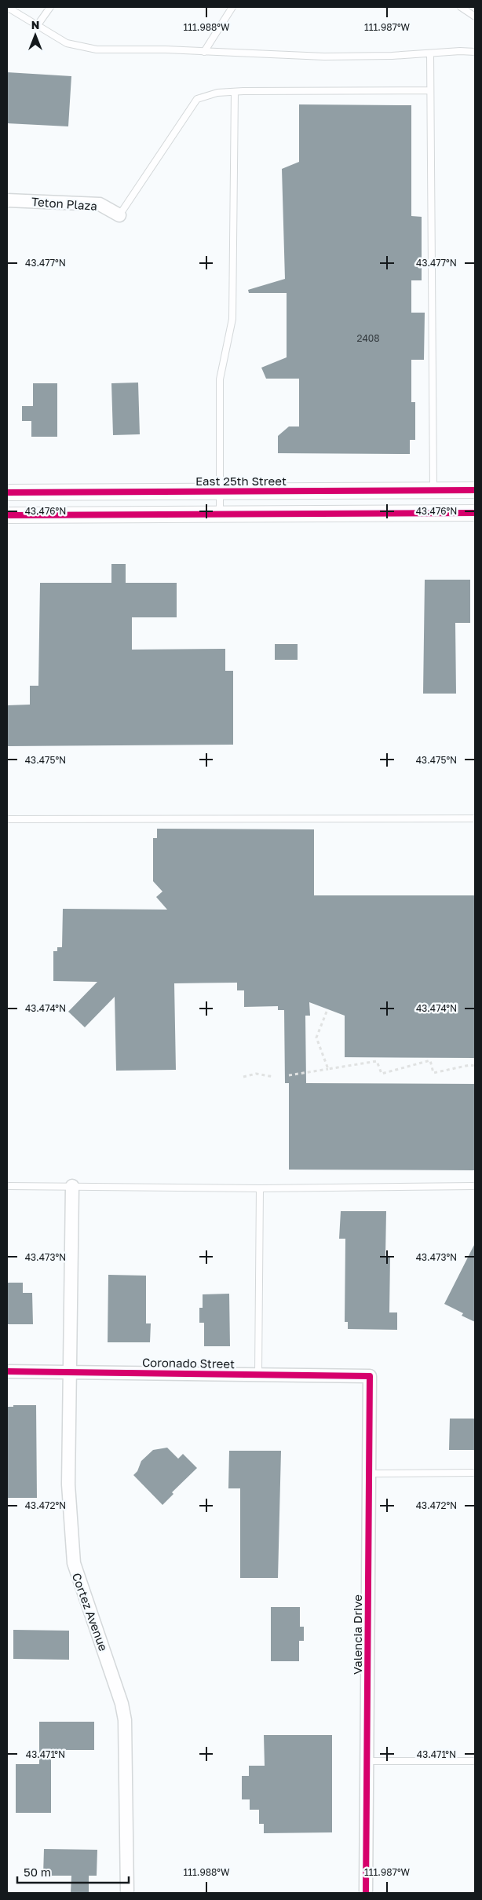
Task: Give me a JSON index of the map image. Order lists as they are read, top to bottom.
{
  "streets": {
    "street": [
      "Teton Plaza",
      "East 25th Street",
      "Coronado Street",
      "Cortez Avenue",
      "Valencia Drive"
    ]
  },
  "crossings": [
    ["Coronado Street", "Cortez Avenue"],
    ["Coronado Street", "Valencia Drive"]
  ],
  "house_numbers": ["2408"],
  "scale_bar": "50 m",
  "north": "top",
  "coordinates": [
    "111.988°W",
    "111.987°W",
    "43.477°N",
    "43.476°N",
    "43.475°N",
    "43.474°N",
    "43.473°N",
    "43.472°N",
    "43.471°N"
  ]
}
